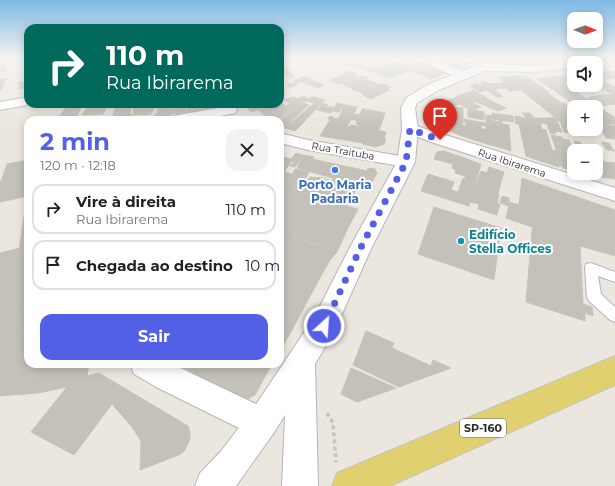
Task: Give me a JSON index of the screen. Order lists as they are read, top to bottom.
{
  "streets": {
    "main road": ["SP-160"],
    "street": ["Rua Traituba", "Rua Ibirarema"]
  },
  "places": ["Porto Maria Padaria", "Edifício Stella Offices"],
  "north": "right",
  "page": {
    "map_buttons": ["+", "−"],
    "turn": ["110 m", "Rua Ibirarema"],
    "heading": ["2 min", "120 m · 12:18"],
    "list": [
      {
        "name": "Vire à direita",
        "note": "Rua Ibirarema",
        "value": "110 m"
      },
      {
        "name": "Chegada ao destino",
        "value": "10 m"
      }
    ],
    "buttons": "Sair"
  }
}
